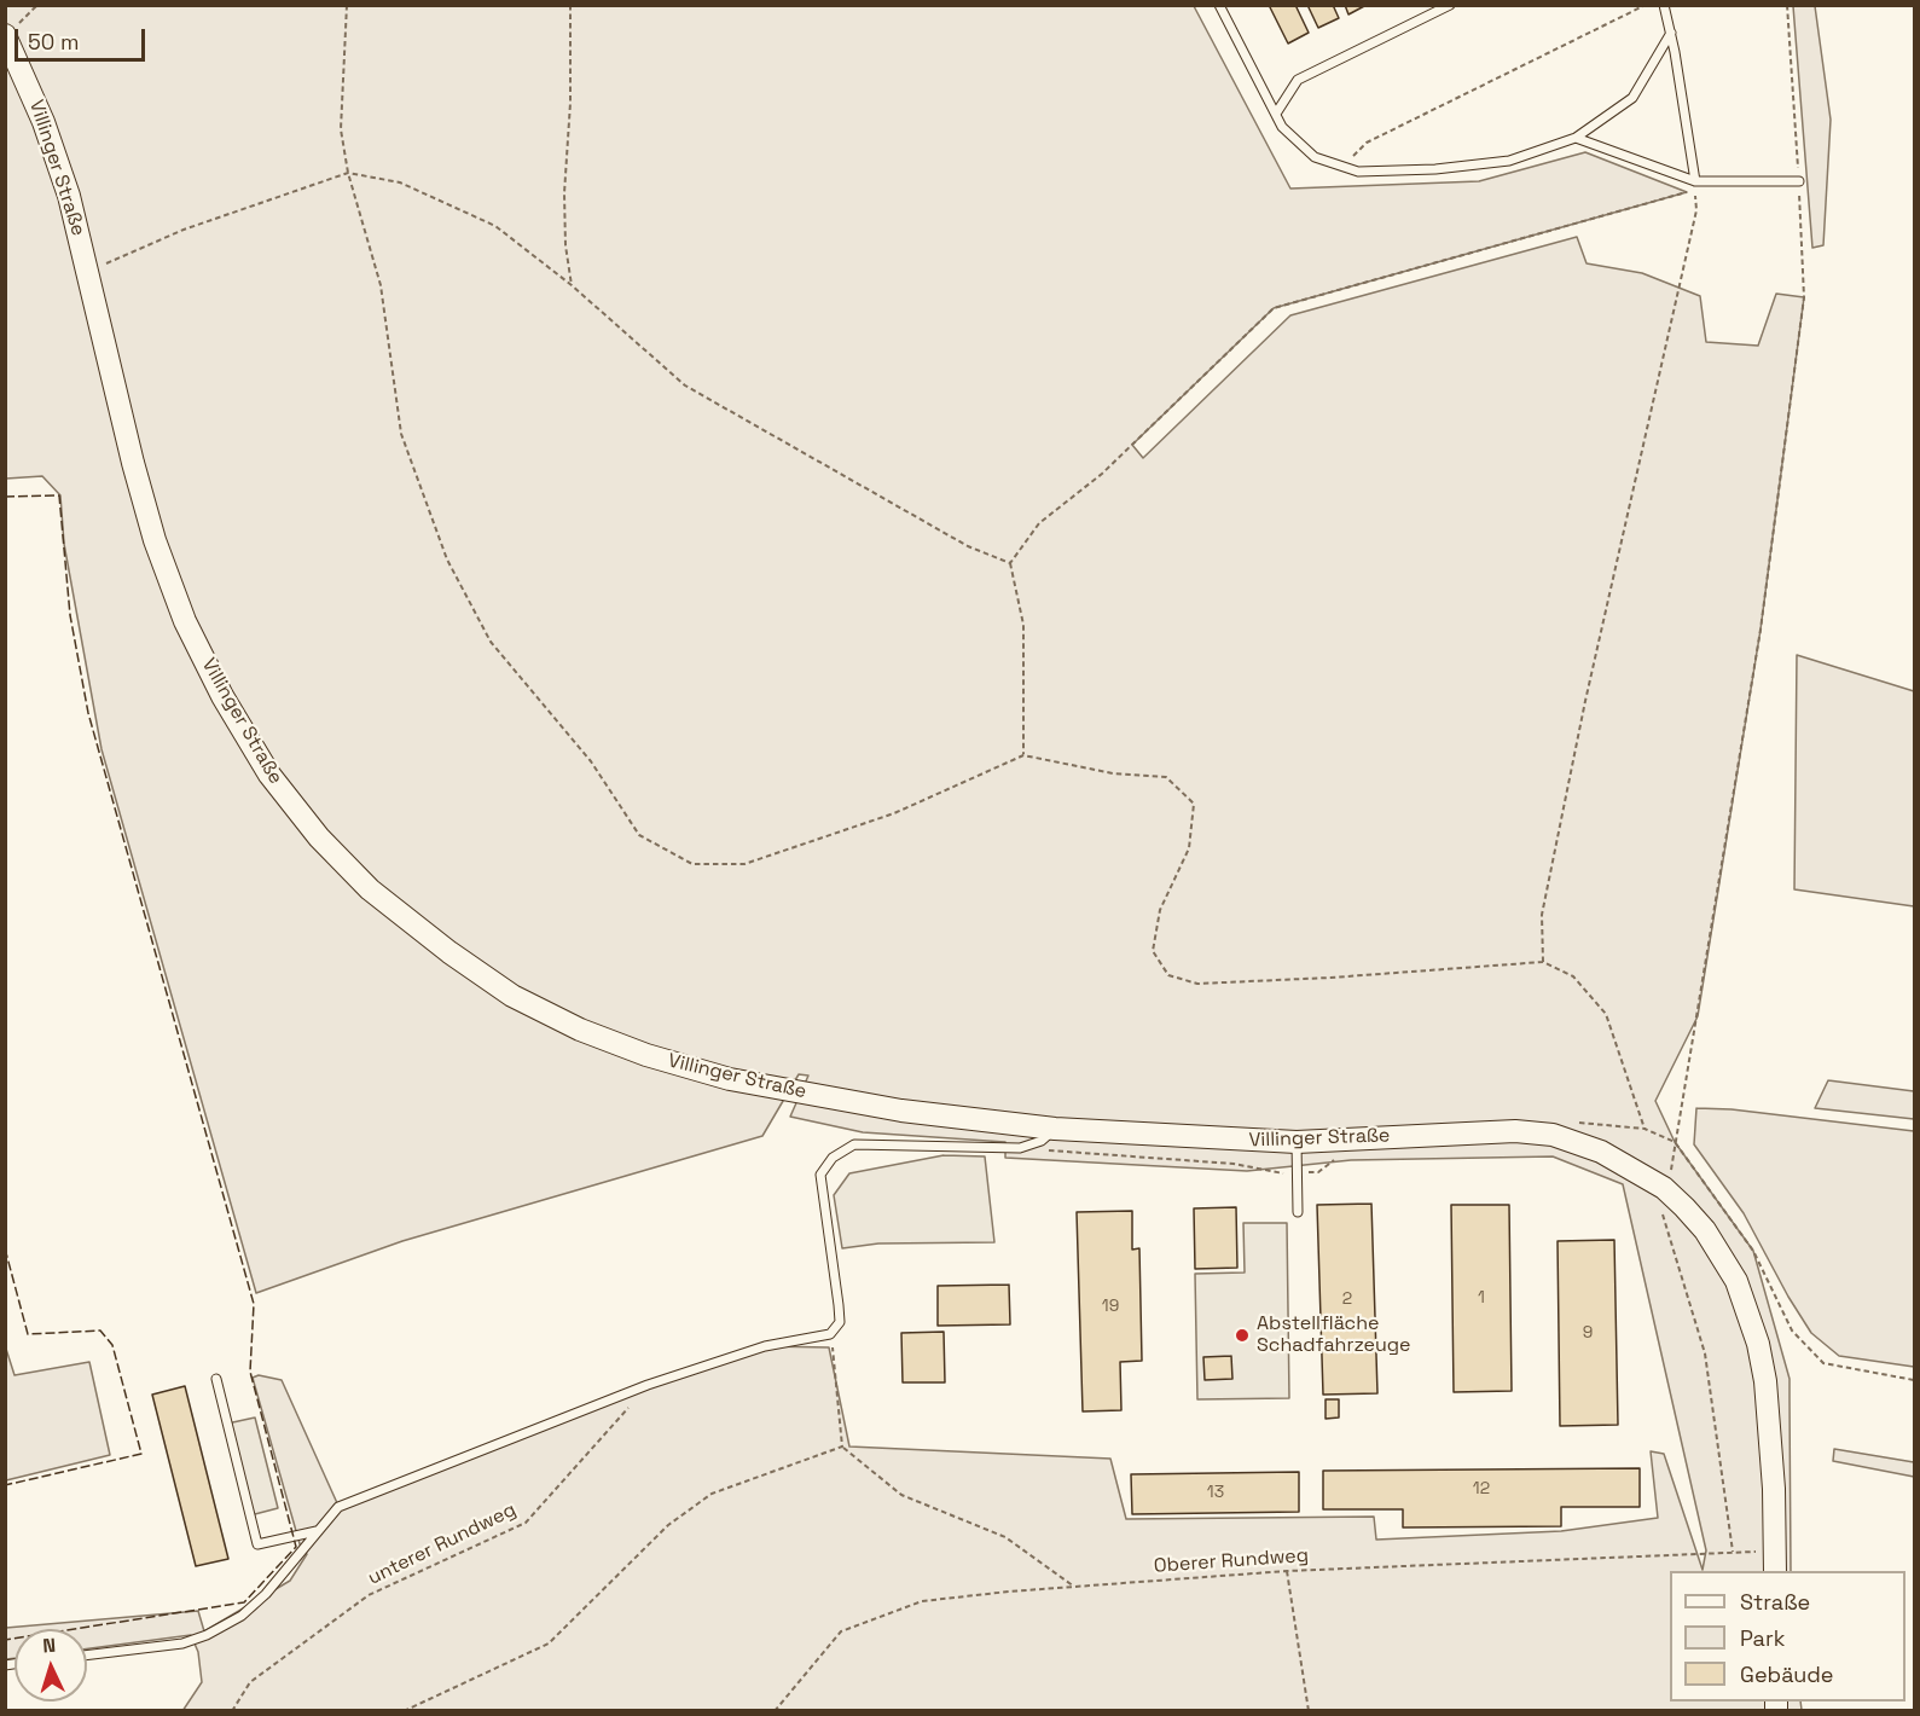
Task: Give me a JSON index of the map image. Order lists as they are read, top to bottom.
{
  "streets": {
    "main road": ["Villinger Straße"],
    "path": ["unterer Rundweg", "Oberer Rundweg"]
  },
  "crossings": [
    ["Villinger Straße", "Oberer Rundweg"]
  ],
  "places": ["Abstellfläche Schadfahrzeuge"],
  "house_numbers": [
    "1",
    "2",
    "19",
    "9",
    "12",
    "13"
  ],
  "legend": ["Straße", "Park", "Gebäude"],
  "scale_bar": "50 m",
  "north": "top"
}
